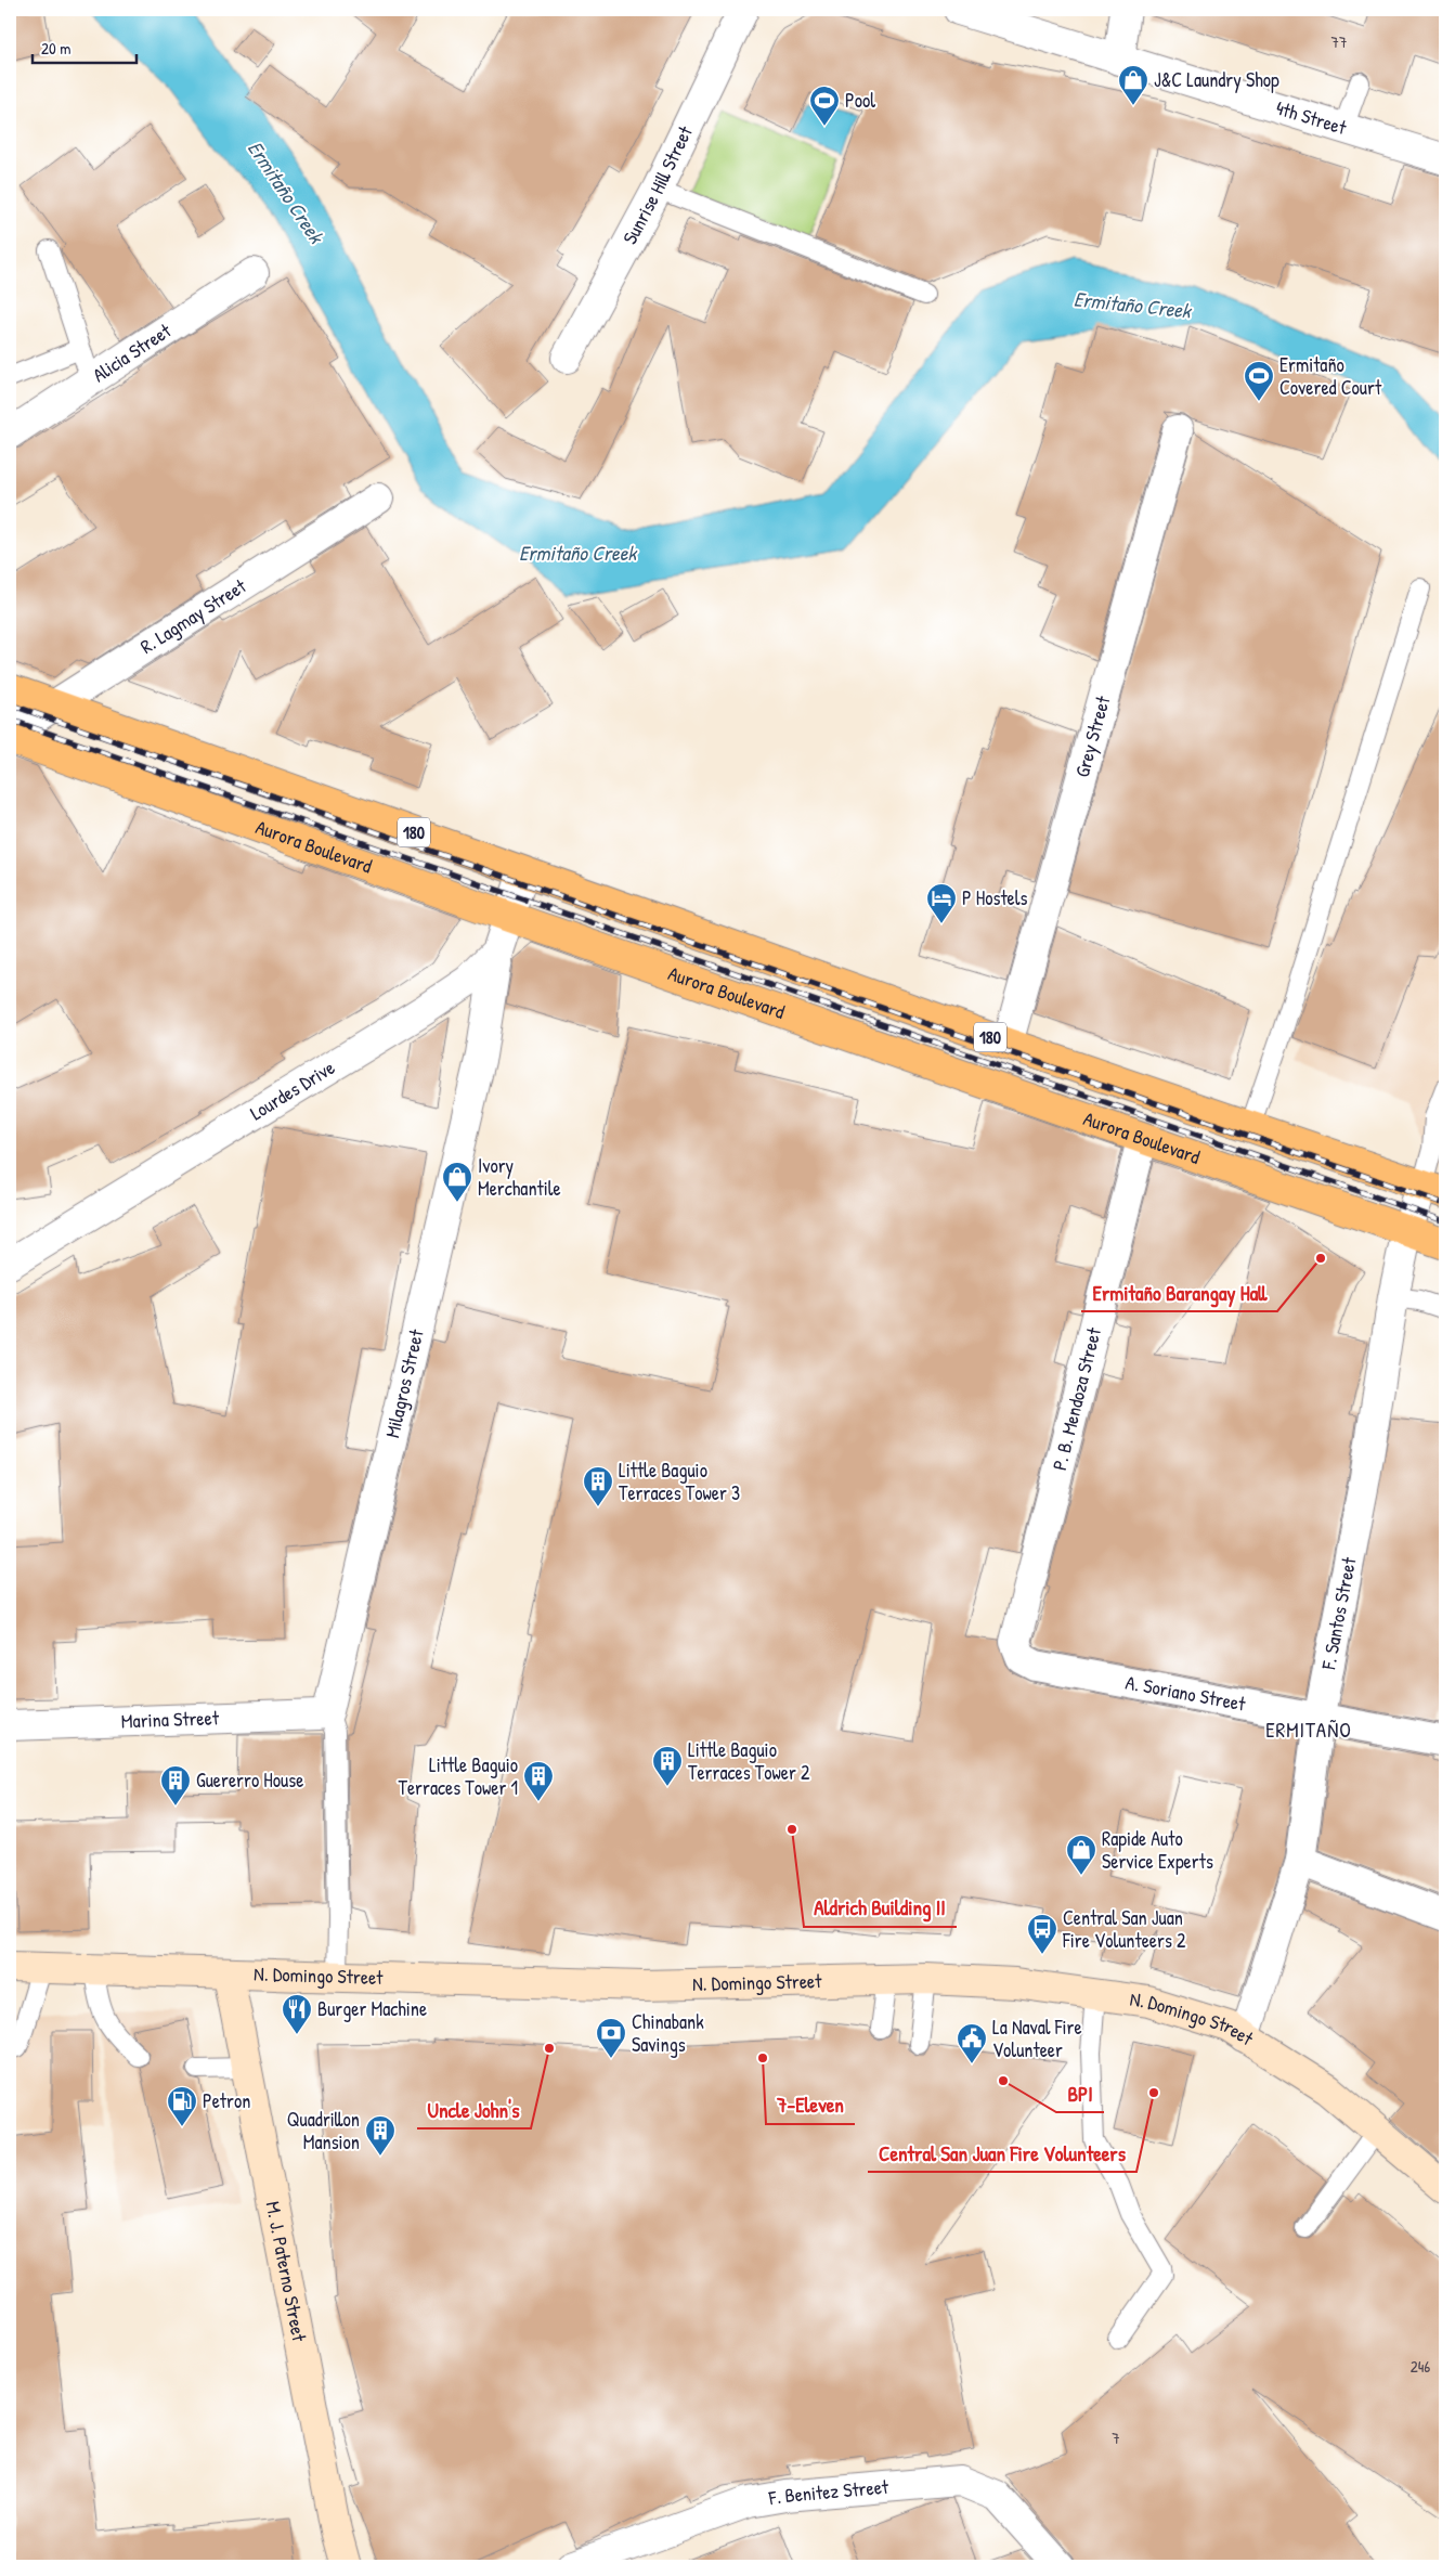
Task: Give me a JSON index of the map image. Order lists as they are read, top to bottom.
{
  "streets": {
    "main road": [
      "180",
      "Aurora Boulevard",
      "N. Domingo Street",
      "M. J. Paterno Street"
    ],
    "street": [
      "4th Street",
      "Sunrise Hill Street",
      "Alicia Street",
      "R. Lagmay Street",
      "Grey Street",
      "Lourdes Drive",
      "Milagros Street",
      "P. B. Mendoza Street",
      "F. Santos Street",
      "A. Soriano Street",
      "Marina Street",
      "F. Benitez Street"
    ]
  },
  "crossings": [
    ["R. Lagmay Street", "180"],
    ["Grey Street", "180"],
    ["180", "Lourdes Drive"],
    ["180", "F. Santos Street"],
    ["Aurora Boulevard", "Lourdes Drive"],
    ["Aurora Boulevard", "P. B. Mendoza Street"],
    ["Aurora Boulevard", "F. Santos Street"],
    ["Lourdes Drive", "Milagros Street"],
    ["Milagros Street", "Marina Street"],
    ["P. B. Mendoza Street", "A. Soriano Street"],
    ["F. Santos Street", "A. Soriano Street"],
    ["F. Santos Street", "N. Domingo Street"],
    ["N. Domingo Street", "M. J. Paterno Street"]
  ],
  "districts": ["ERMITAÑO"],
  "water": ["Ermitaño Creek"],
  "places": {
    "shop": ["J&C Laundry Shop", "Ivory Merchantile", "Rapide Auto Service Experts"],
    "sports": ["Pool", "Ermitaño Covered Court"],
    "hotel": ["P Hostels"],
    "other": [
      "Ermitaño Barangay Hall",
      "Aldrich Building II",
      "Uncle John's",
      "7-Eleven",
      "BPI",
      "Central San Juan Fire Volunteers"
    ],
    "building": [
      "Little Baguio Terraces Tower 3",
      "Little Baguio Terraces Tower 2",
      "Little Baguio Terraces Tower 1",
      "Guererro House",
      "Quadrillon Mansion"
    ],
    "bus stop": ["Central San Juan Fire Volunteers 2"],
    "restaurant": ["Burger Machine"],
    "bank": ["Chinabank Savings"],
    "public building": ["La Naval Fire Volunteer"],
    "fuel station": ["Petron"]
  },
  "house_numbers": ["77", "246", "7"],
  "scale_bar": "20 m"
}
